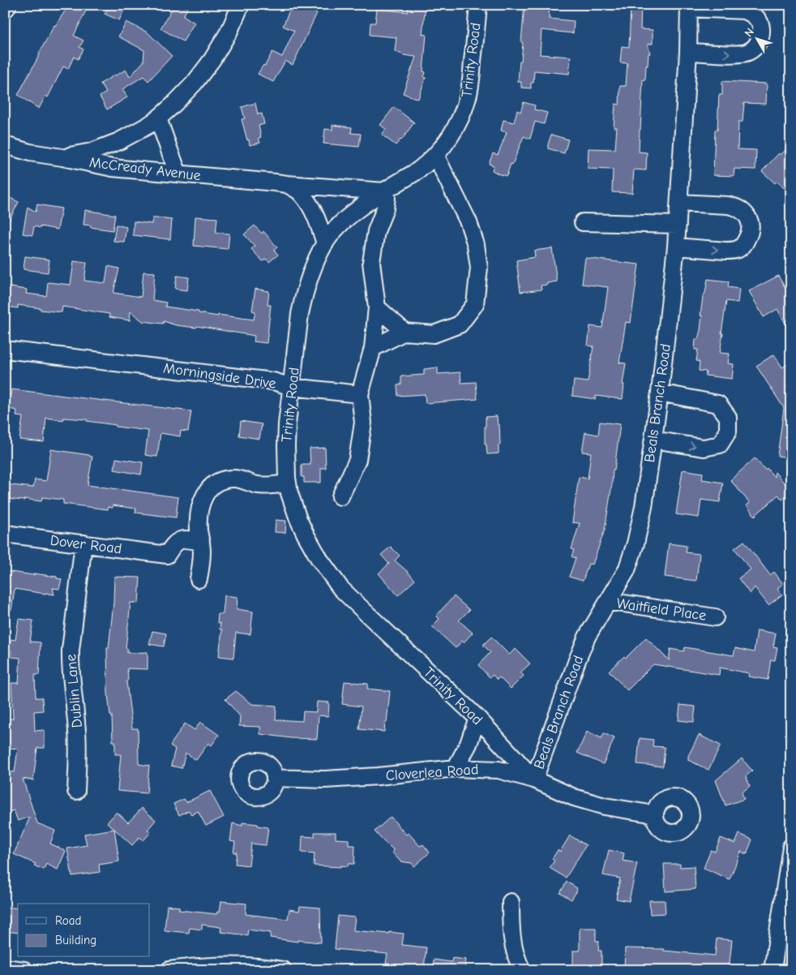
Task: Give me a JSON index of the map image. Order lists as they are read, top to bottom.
{
  "streets": {
    "street": [
      "Trinity Road",
      "McCready Avenue",
      "Morningside Drive",
      "Beals Branch Road",
      "Dover Road",
      "Waitfield Place",
      "Dublin Lane",
      "Cloverlea Road"
    ]
  },
  "crossings": [
    ["Trinity Road", "McCready Avenue"],
    ["Trinity Road", "Morningside Drive"],
    ["Trinity Road", "Beals Branch Road"],
    ["Trinity Road", "Cloverlea Road"],
    ["Beals Branch Road", "Waitfield Place"],
    ["Beals Branch Road", "Cloverlea Road"],
    ["Dover Road", "Dublin Lane"]
  ],
  "legend": ["Road", "Building"],
  "north": "top left"
}
